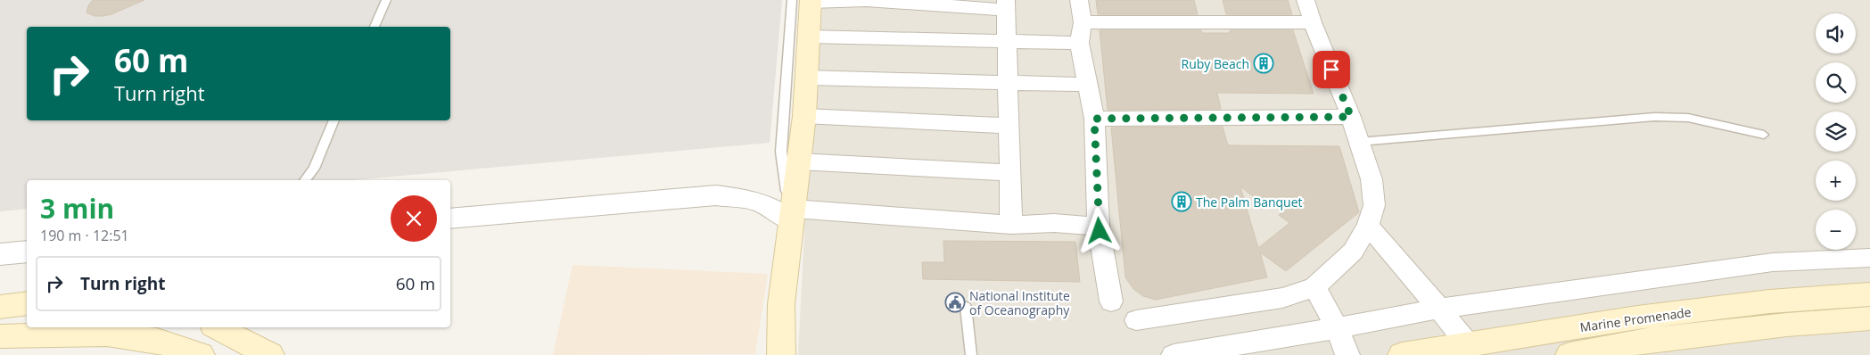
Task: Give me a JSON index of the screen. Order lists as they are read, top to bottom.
{
  "streets": {
    "main road": ["Marine Promenade"]
  },
  "places": {
    "building": ["Ruby Beach", "The Palm Banquet"],
    "public building": ["National Institute of Oceanography"]
  },
  "page": {
    "map_buttons": ["+", "−"],
    "turn": ["60 m", "Turn right"],
    "heading": ["3 min", "190 m · 12:51"],
    "list": [
      {
        "name": "Turn right",
        "value": "60 m"
      }
    ]
  }
}
